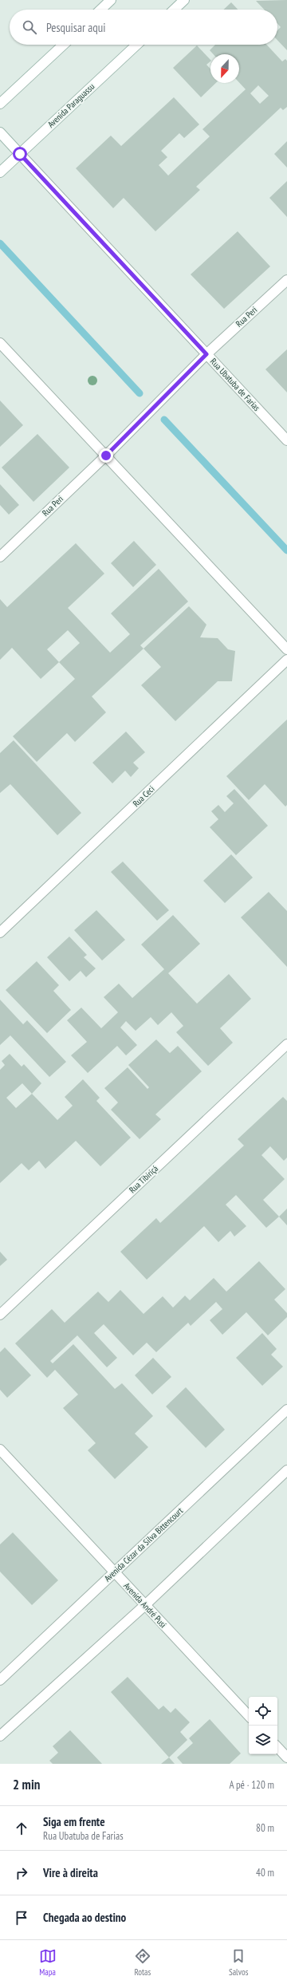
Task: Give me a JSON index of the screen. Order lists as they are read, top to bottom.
{
  "streets": {
    "street": [
      "Avenida Paraguassu",
      "Rua Peri",
      "Rua Ubatuba de Farias",
      "Rua Ceci",
      "Rua Tibiriçá",
      "Avenida Cézar da Silva Bittencourt",
      "Avenida André Pusi"
    ]
  },
  "crossings": [
    ["Avenida Paraguassu", "Rua Ubatuba de Farias"],
    ["Rua Peri", "Rua Ubatuba de Farias"],
    ["Avenida Cézar da Silva Bittencourt", "Avenida André Pusi"]
  ],
  "north": "bottom",
  "page": {
    "search": "Pesquisar aqui",
    "heading": ["2 min", "A pé · 120 m"],
    "list": [
      ["Siga em frente", "Rua Ubatuba de Farias", "80 m"],
      ["Vire à direita", "40 m"],
      "Chegada ao destino"
    ],
    "nav": ["Mapa", "Rotas", "Salvos"]
  }
}
